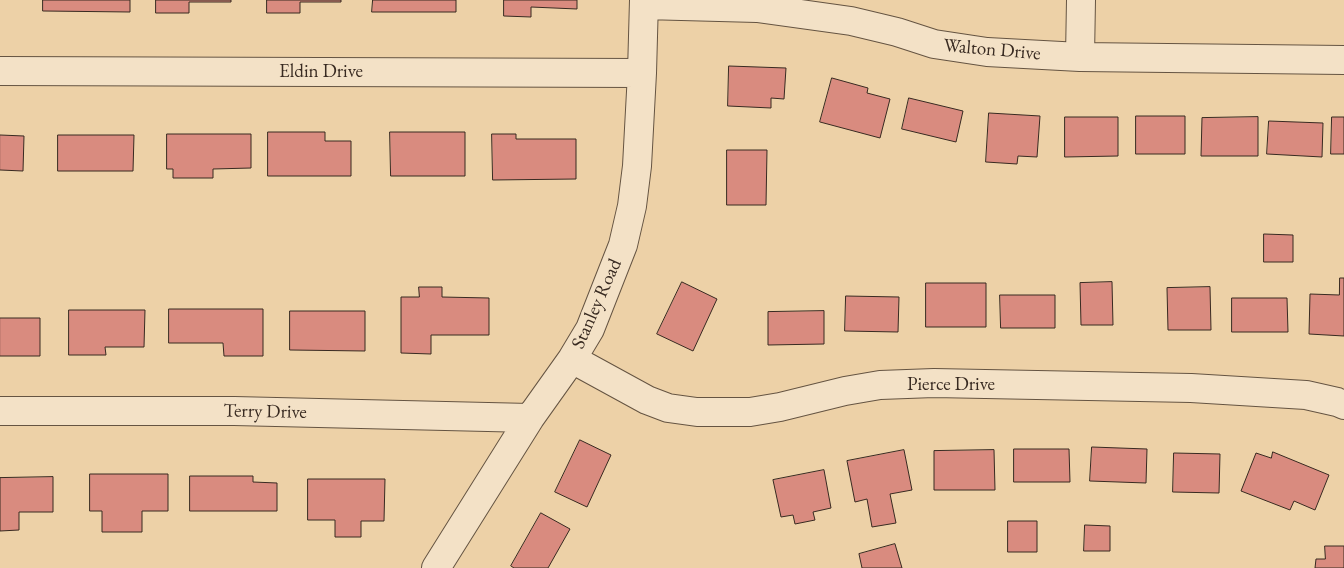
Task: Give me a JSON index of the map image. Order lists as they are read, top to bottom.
{
  "streets": {
    "street": [
      "Walton Drive",
      "Eldin Drive",
      "Stanley Road",
      "Pierce Drive",
      "Terry Drive"
    ]
  },
  "crossings": [
    ["Walton Drive", "Stanley Road"],
    ["Eldin Drive", "Stanley Road"],
    ["Stanley Road", "Pierce Drive"],
    ["Stanley Road", "Terry Drive"]
  ]
}
